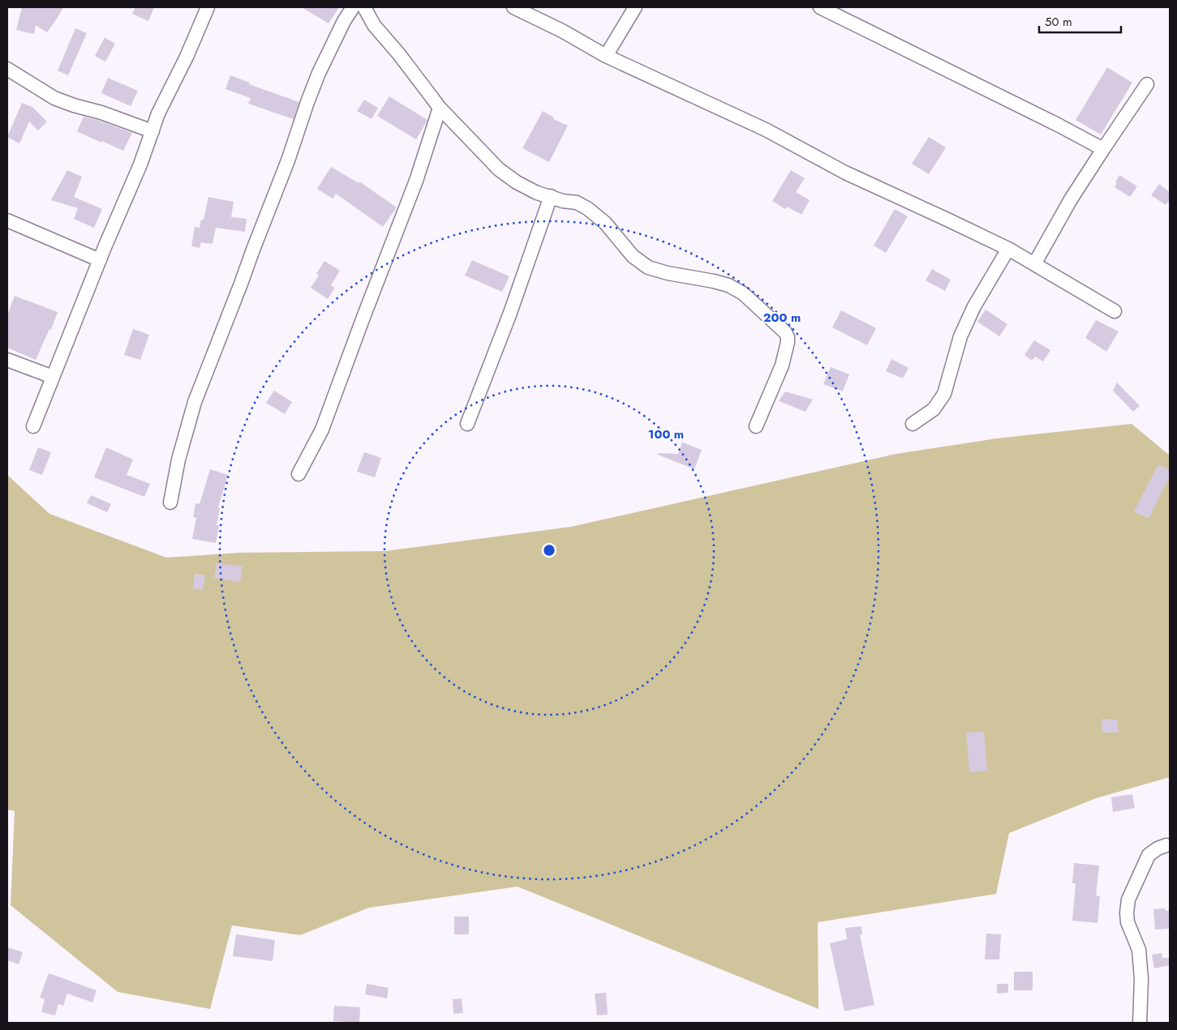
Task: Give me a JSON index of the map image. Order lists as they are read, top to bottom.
{
  "scale_bar": "50 m",
  "rings": ["200 m", "100 m"]
}
